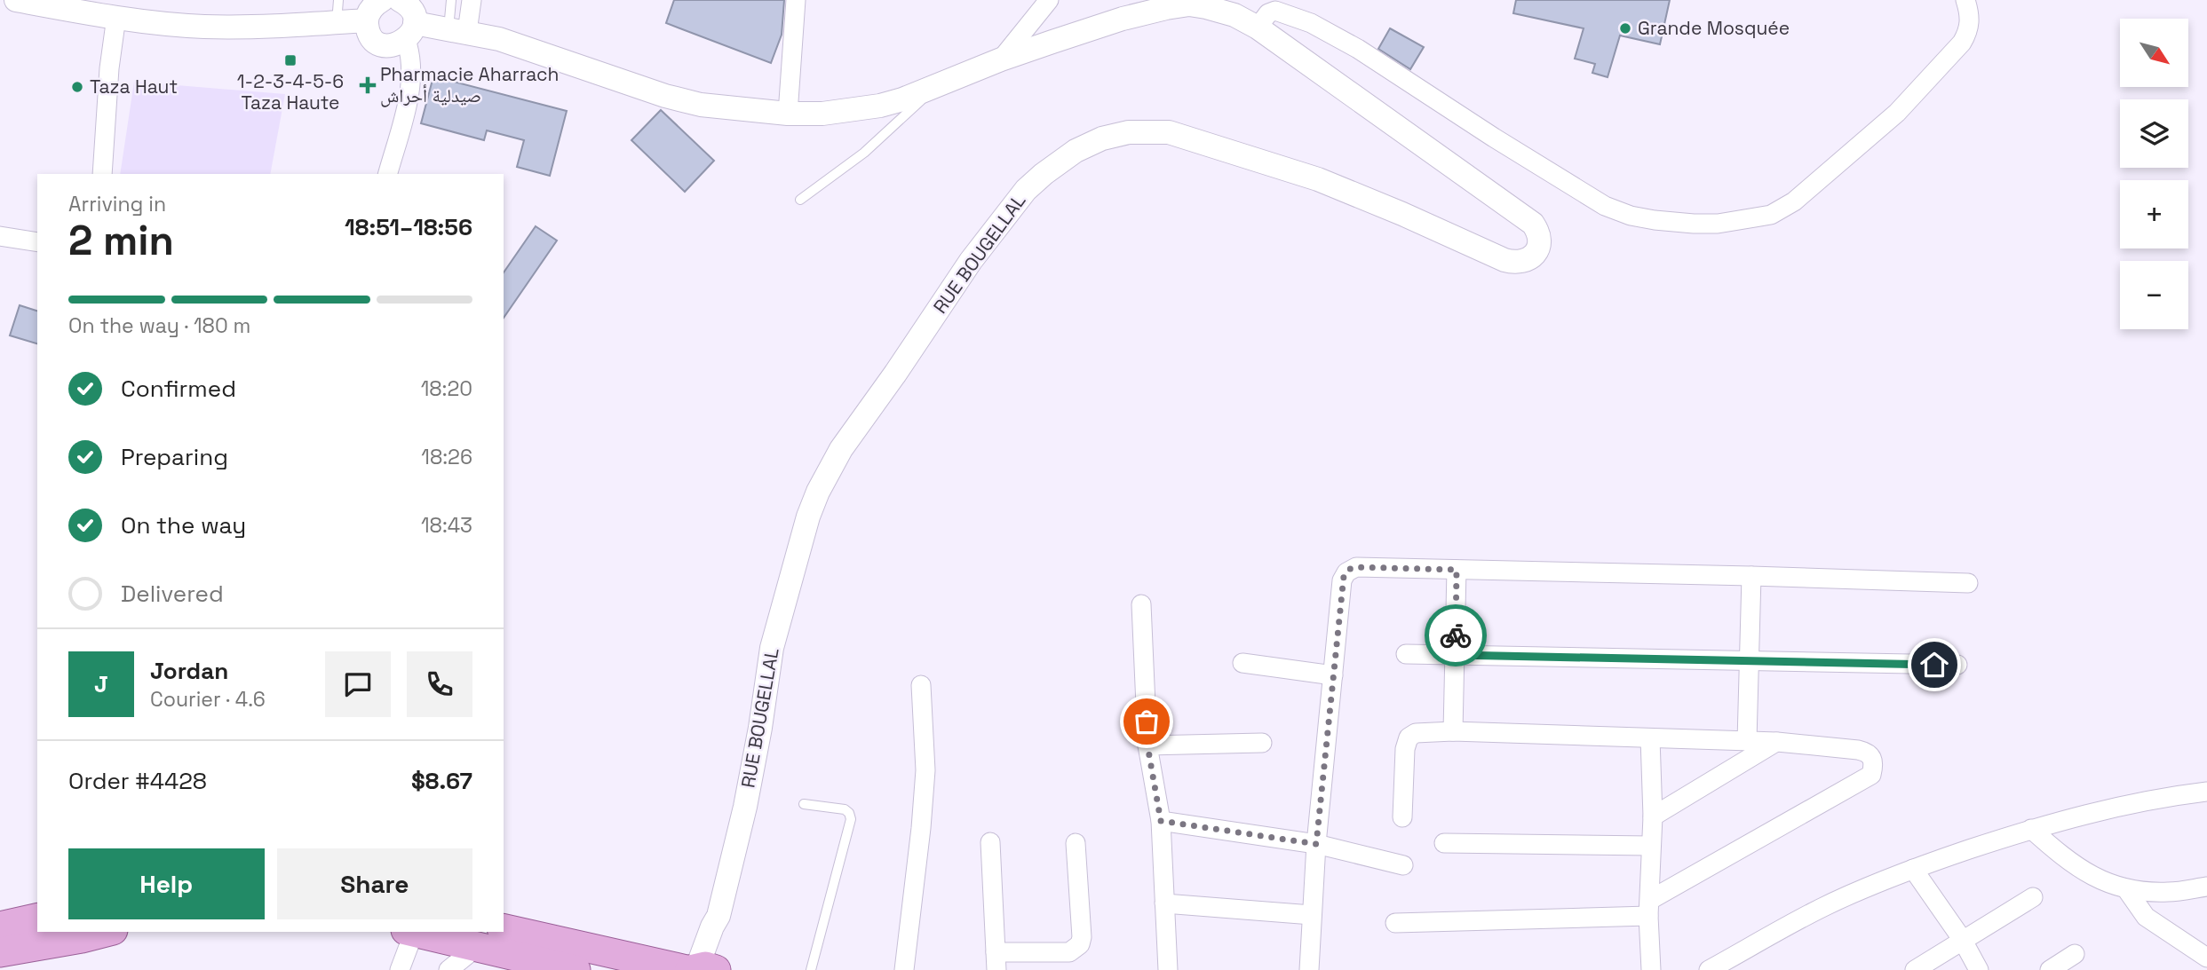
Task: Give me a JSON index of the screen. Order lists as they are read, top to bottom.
{
  "streets": {
    "street": ["RUE BOUGELLAL"]
  },
  "places": {
    "other": ["Grande Mosquée", "Taza Haut"],
    "transit": ["1-2-3-4-5-6 Taza Haute"],
    "health": ["Pharmacie Aharrach صيدلية أحراش"]
  },
  "north": "bottom right",
  "page": {
    "map_buttons": ["+", "−"],
    "heading": ["2 min", "Arriving in", "18:51–18:56"],
    "panel": [
      "Jordan",
      "Courier · 4.6",
      "Order #4428",
      "$8.67"
    ],
    "bar": "On the way · 180 m",
    "list": [
      ["Confirmed", "18:20"],
      ["Preparing", "18:26"],
      ["On the way", "18:43"],
      "Delivered"
    ],
    "round": "J",
    "buttons": ["Help", "Share"]
  }
}
